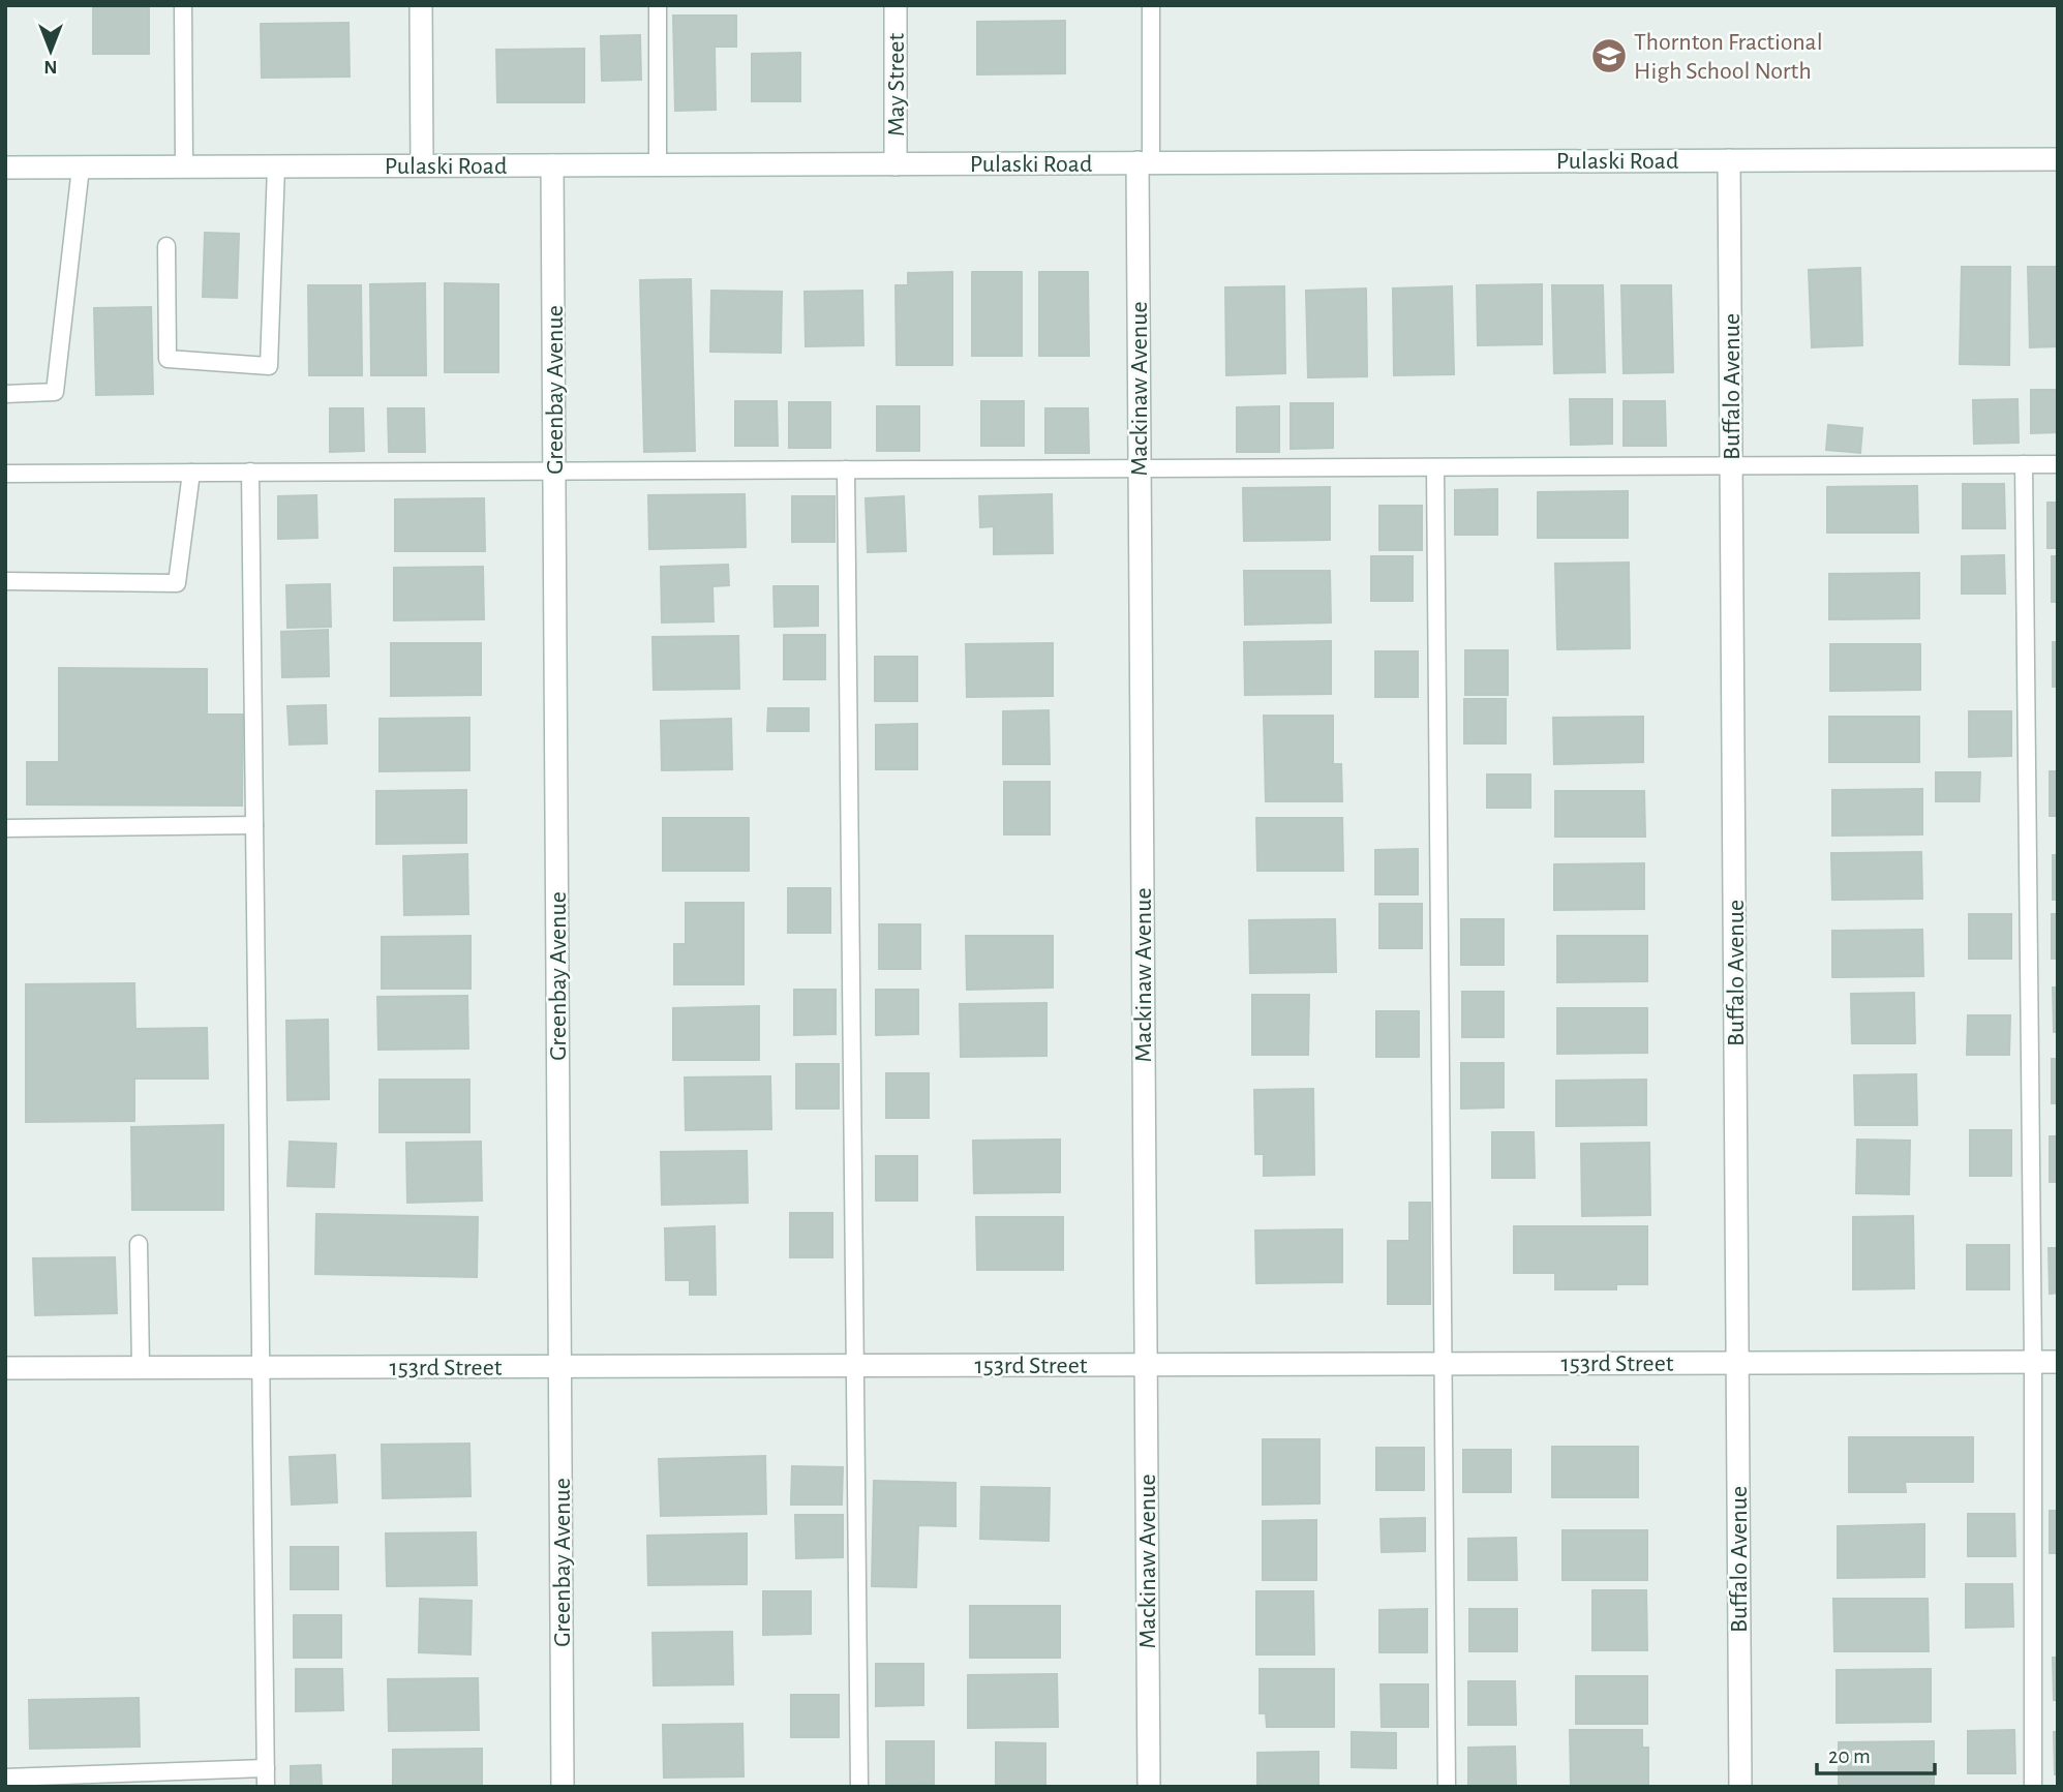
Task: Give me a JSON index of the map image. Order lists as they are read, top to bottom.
{
  "streets": {
    "street": [
      "May Street",
      "Pulaski Road",
      "Buffalo Avenue",
      "Mackinaw Avenue",
      "Greenbay Avenue",
      "153rd Street"
    ]
  },
  "crossings": [
    ["May Street", "Pulaski Road"],
    ["Pulaski Road", "Buffalo Avenue"],
    ["Pulaski Road", "Mackinaw Avenue"],
    ["Pulaski Road", "Greenbay Avenue"],
    ["Buffalo Avenue", "153rd Street"],
    ["Mackinaw Avenue", "153rd Street"],
    ["Greenbay Avenue", "153rd Street"]
  ],
  "places": {
    "school or university": ["Thornton Fractional High School North"]
  },
  "scale_bar": "20 m",
  "north": "bottom"
}
